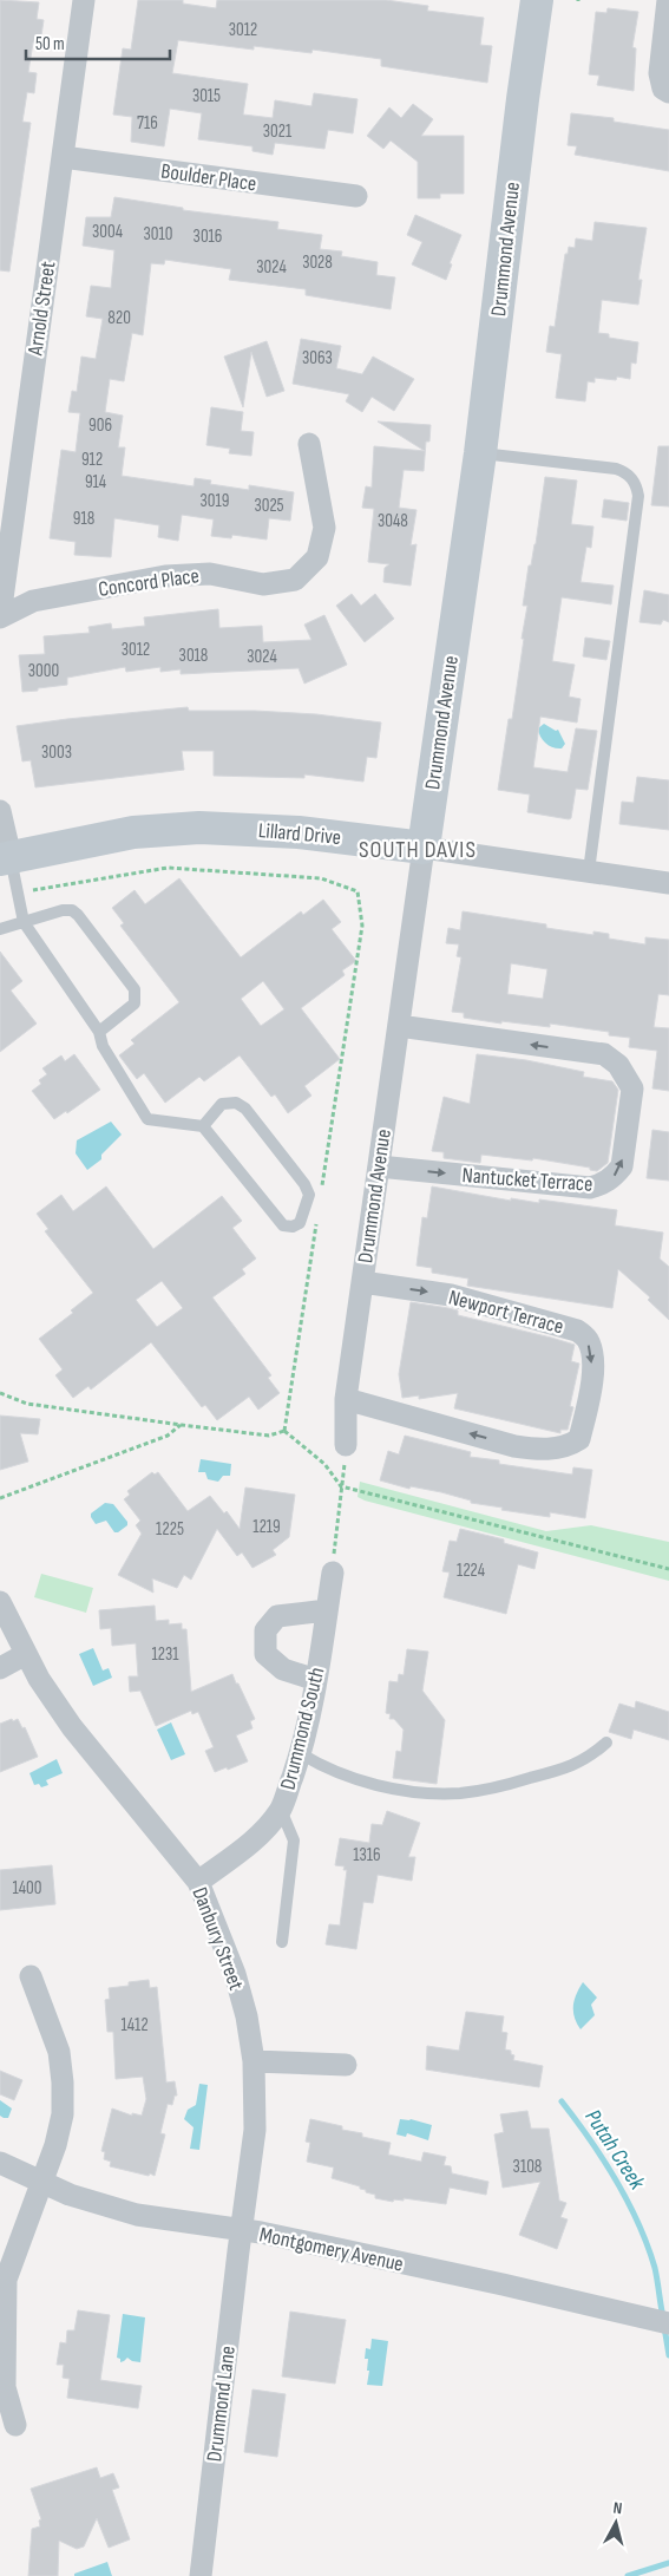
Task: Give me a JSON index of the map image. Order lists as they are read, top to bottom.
{
  "streets": {
    "street": [
      "Boulder Place",
      "Drummond Avenue",
      "Arnold Street",
      "Concord Place",
      "Lillard Drive",
      "Nantucket Terrace",
      "Newport Terrace",
      "Drummond South",
      "Danbury Street",
      "Montgomery Avenue",
      "Drummond Lane"
    ]
  },
  "crossings": [
    ["Boulder Place", "Arnold Street"],
    ["Drummond Avenue", "Lillard Drive"],
    ["Drummond Avenue", "Nantucket Terrace"],
    ["Drummond Avenue", "Newport Terrace"],
    ["Arnold Street", "Concord Place"],
    ["Drummond South", "Danbury Street"],
    ["Danbury Street", "Montgomery Avenue"],
    ["Danbury Street", "Drummond Lane"],
    ["Montgomery Avenue", "Drummond Lane"]
  ],
  "districts": ["SOUTH DAVIS"],
  "water": ["Putah Creek"],
  "house_numbers": [
    "3012",
    "3015",
    "716",
    "3021",
    "3004",
    "3010",
    "3016",
    "3028",
    "3024",
    "820",
    "3063",
    "906",
    "912",
    "914",
    "3019",
    "3025",
    "918",
    "3048",
    "3012",
    "3018",
    "3024",
    "3000",
    "3003",
    "1219",
    "1225",
    "1224",
    "1231",
    "1316",
    "1400",
    "1412",
    "3108"
  ],
  "scale_bar": "50 m",
  "north": "top"
}
